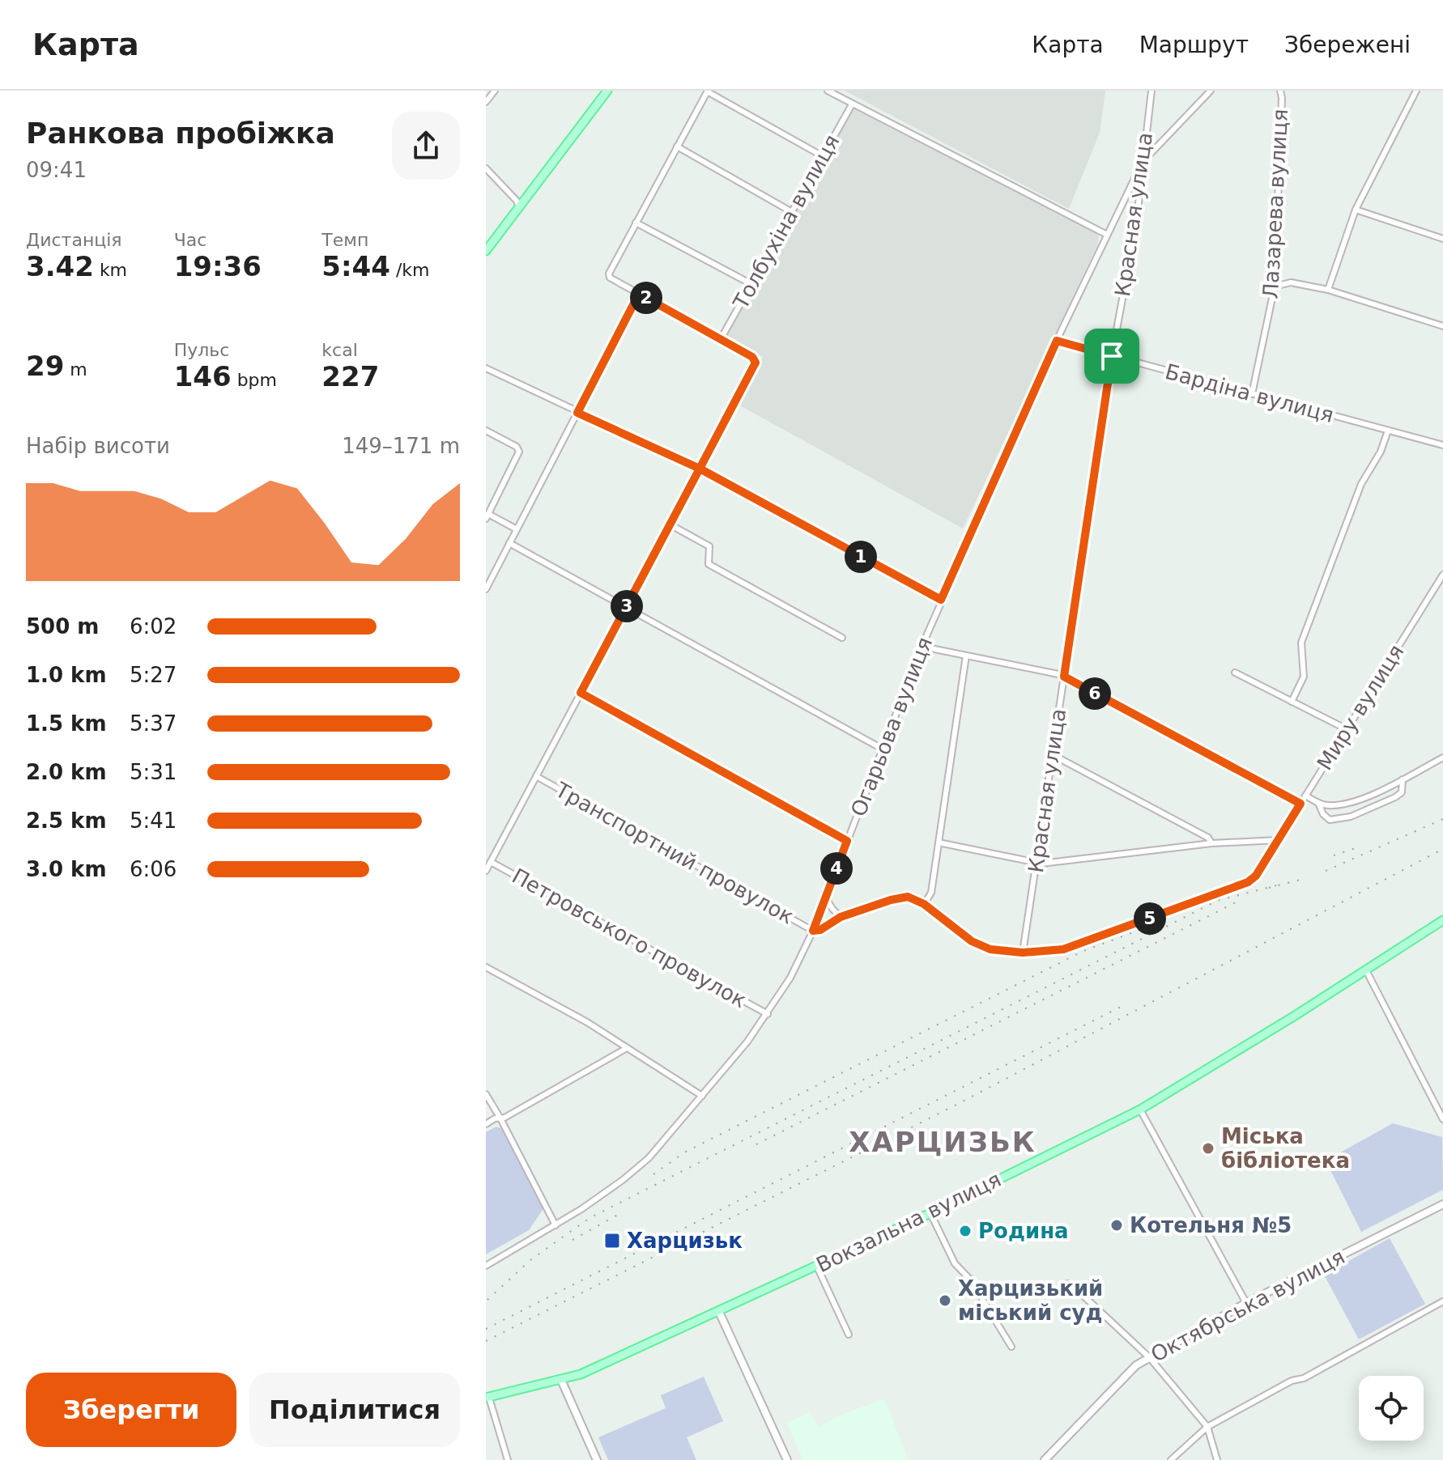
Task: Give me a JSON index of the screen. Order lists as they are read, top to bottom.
{
  "streets": {
    "main road": ["Вокзальна вулиця", "Октябрська вулиця"],
    "street": [
      "Лазарева вулиця",
      "Красная улица",
      "Толбухіна вулиця",
      "Бардіна вулиця",
      "Миру вулиця",
      "Огарьова вулиця",
      "Транспортний провулок",
      "Петровського провулок"
    ]
  },
  "crossings": [
    ["Лазарева вулиця", "Бардіна вулиця"],
    ["Красная улица", "Бардіна вулиця"],
    ["Красная улица", "Миру вулиця"],
    ["Красная улица", "Огарьова вулиця"],
    ["Бардіна вулиця", "Огарьова вулиця"],
    ["Огарьова вулиця", "Транспортний провулок"],
    ["Огарьова вулиця", "Петровського провулок"]
  ],
  "districts": ["ХАРЦИЗЬК"],
  "places": {
    "other": [
      "Міська бібліотека",
      "Котельня №5",
      "Родина",
      "Харцизький міський суд"
    ],
    "transit": ["Харцизьк"]
  },
  "page": {
    "header": "Карта",
    "nav": ["Карта", "Маршрут", "Збережені"],
    "heading": ["Ранкова пробіжка", "09:41"],
    "stats": [
      ["Дистанція", "3.42 km"],
      ["Час", "19:36"],
      ["Темп", "5:44 /km"],
      ["29 m"],
      ["Пульс", "146 bpm"],
      ["kcal", "227"]
    ],
    "pins": [
      "2",
      "1",
      "3",
      "6",
      "4",
      "5"
    ],
    "chart": ["Набір висоти", "149–171 m"],
    "list": [
      {
        "name": "500 m",
        "note": "6:02"
      },
      {
        "name": "1.0 km",
        "note": "5:27"
      },
      {
        "name": "1.5 km",
        "note": "5:37"
      },
      {
        "name": "2.0 km",
        "note": "5:31"
      },
      {
        "name": "2.5 km",
        "note": "5:41"
      },
      {
        "name": "3.0 km",
        "note": "6:06"
      }
    ],
    "buttons": ["Зберегти", "Поділитися"]
  }
}
